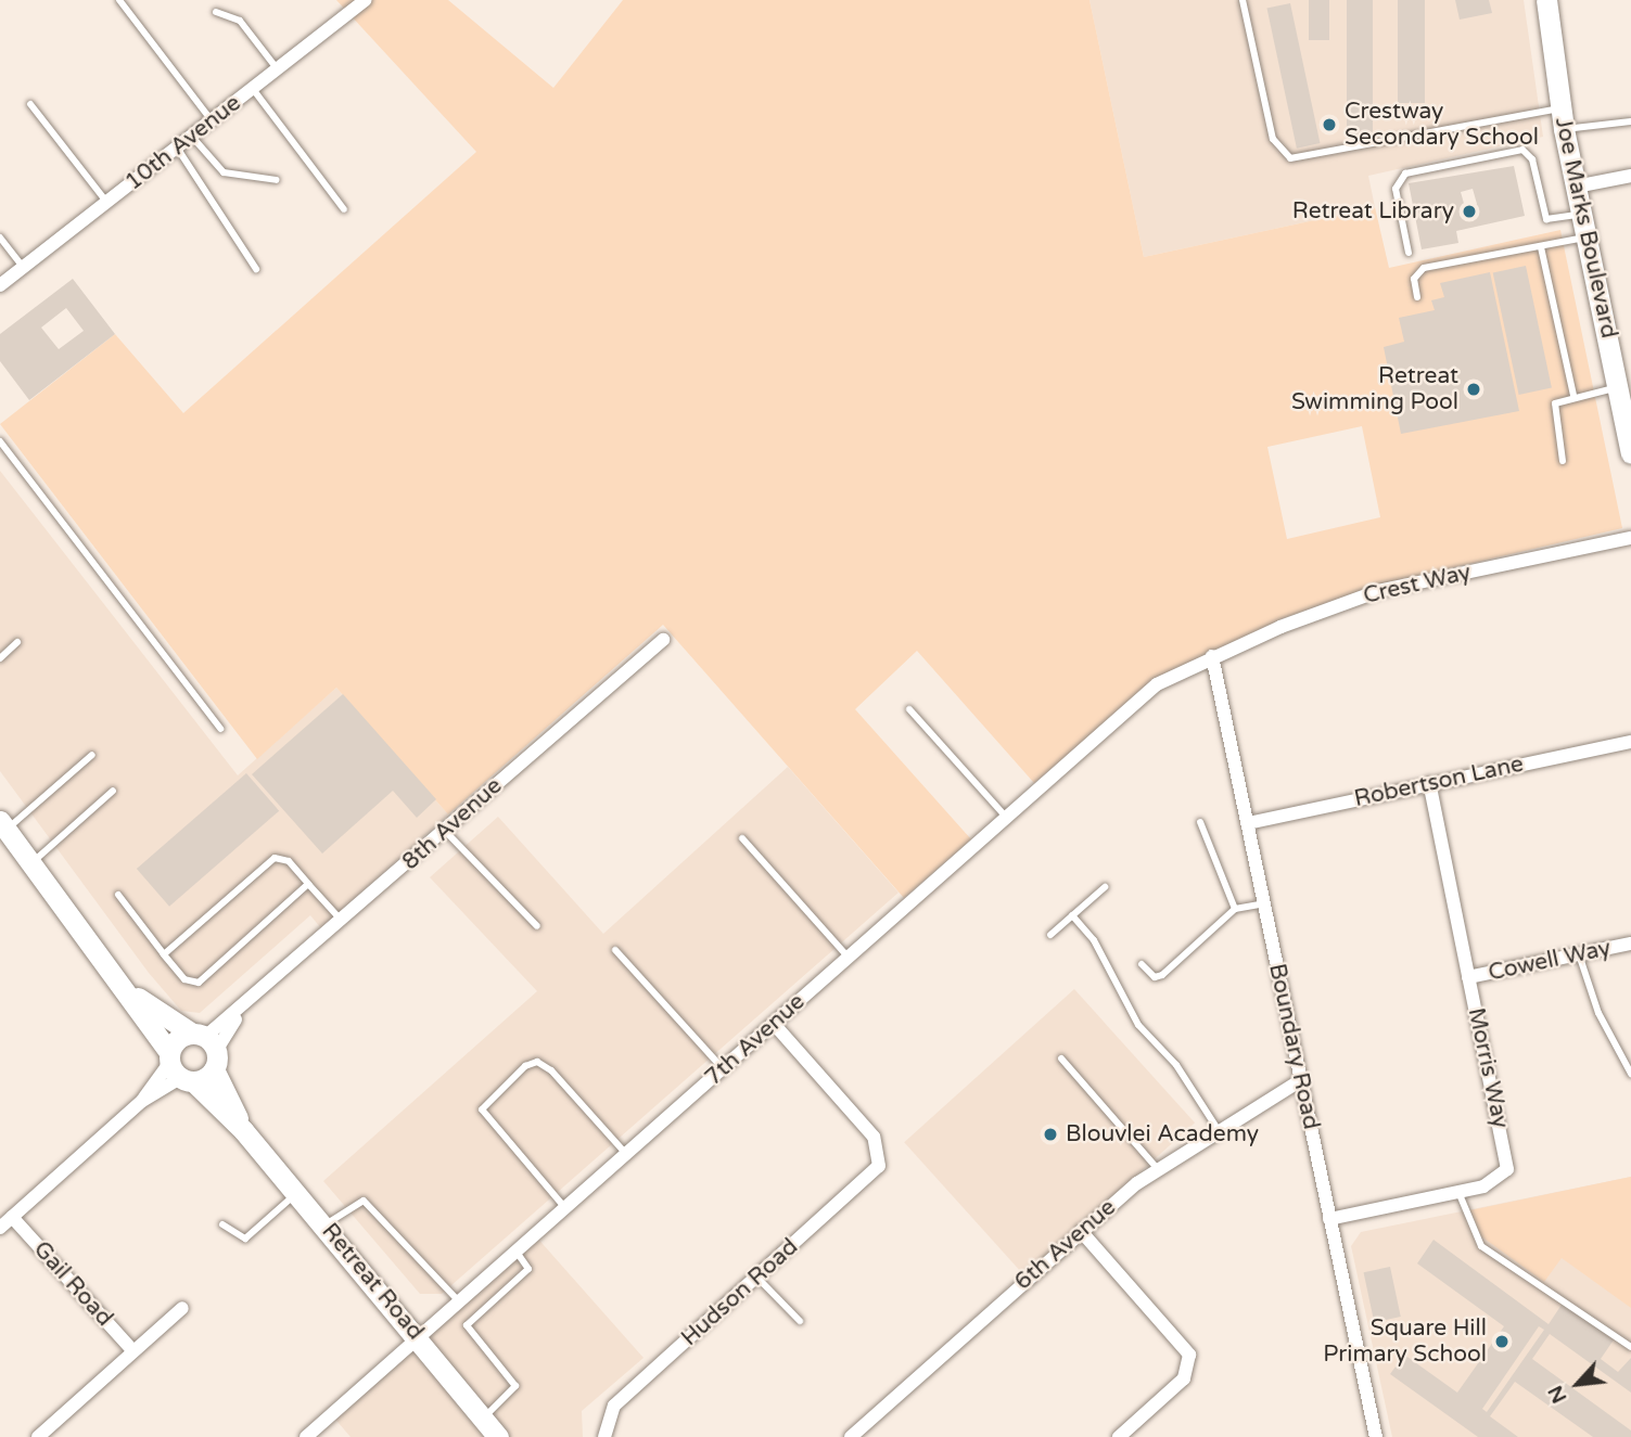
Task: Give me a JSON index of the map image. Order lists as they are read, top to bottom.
{
  "streets": {
    "main road": ["Joe Marks Boulevard", "Retreat Road"],
    "street": [
      "10th Avenue",
      "Crest Way",
      "Robertson Lane",
      "8th Avenue",
      "Cowell Way",
      "7th Avenue",
      "Boundary Road",
      "Morris Way",
      "6th Avenue",
      "Gail Road",
      "Hudson Road"
    ]
  },
  "crossings": [
    ["Crest Way", "7th Avenue"],
    ["Crest Way", "Boundary Road"],
    ["Robertson Lane", "Boundary Road"],
    ["Robertson Lane", "Morris Way"],
    ["8th Avenue", "Retreat Road"],
    ["Cowell Way", "Morris Way"],
    ["7th Avenue", "Boundary Road"],
    ["7th Avenue", "Retreat Road"],
    ["7th Avenue", "Hudson Road"],
    ["Boundary Road", "Morris Way"],
    ["Boundary Road", "6th Avenue"]
  ],
  "places": [
    "Crestway Secondary School",
    "Retreat Library",
    "Retreat Swimming Pool",
    "Blouvlei Academy",
    "Square Hill Primary School"
  ],
  "north": "bottom left"
}
